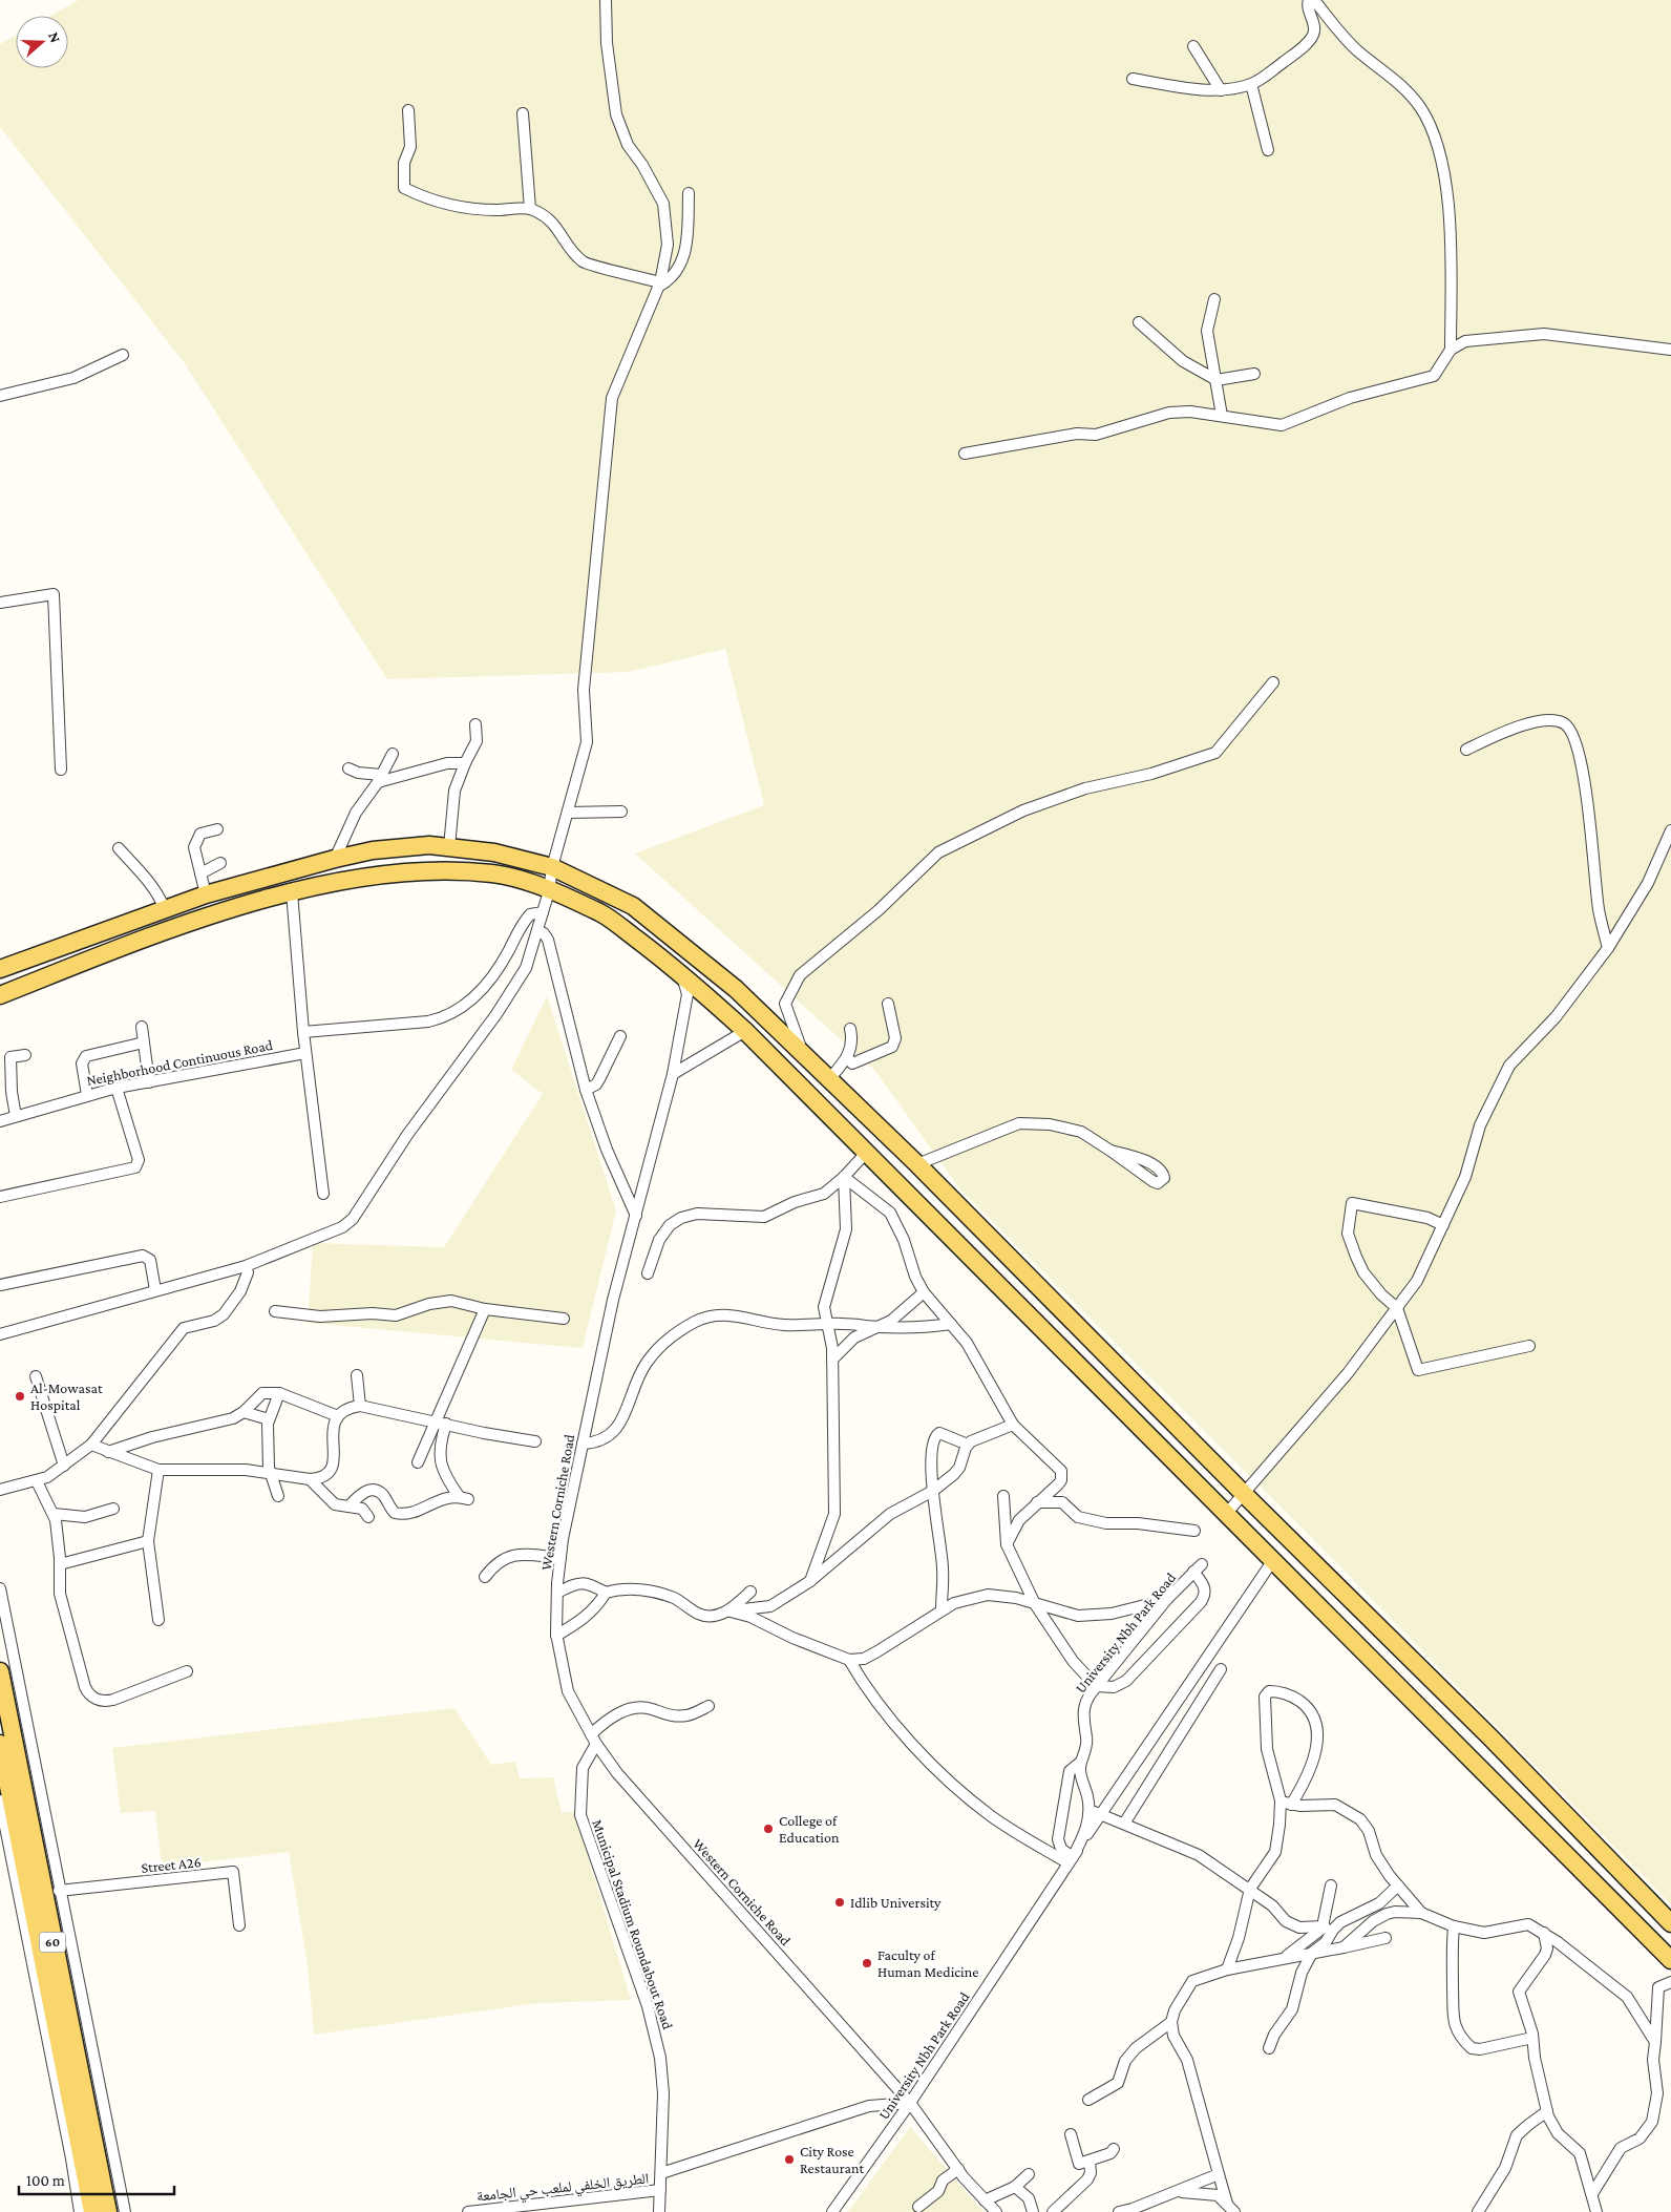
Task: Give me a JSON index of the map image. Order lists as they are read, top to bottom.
{
  "streets": {
    "main road": ["60"],
    "street": [
      "Neighborhood Continuous Road",
      "Western Corniche Road",
      "University Nbh Park Road",
      "Street A26",
      "Municipal Stadium Roundabout Road",
      "الطريق الخلفي لملعب حي الجامعة"
    ]
  },
  "crossings": [
    ["Western Corniche Road", "University Nbh Park Road"],
    ["Western Corniche Road", "Municipal Stadium Roundabout Road"],
    ["Municipal Stadium Roundabout Road", "الطريق الخلفي لملعب حي الجامعة"]
  ],
  "places": [
    "Al-Mowasat Hospital",
    "College of Education",
    "Idlib University",
    "Faculty of Human Medicine",
    "City Rose Restaurant"
  ],
  "scale_bar": "100 m",
  "north": "right"
}
